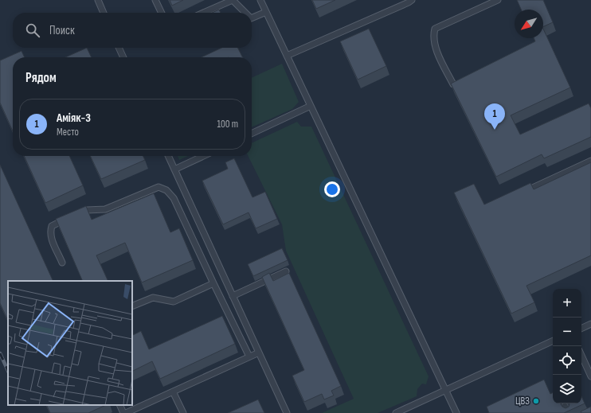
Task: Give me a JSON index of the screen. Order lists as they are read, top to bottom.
{
  "places": ["ЦВЗ"],
  "north": "bottom left",
  "page": {
    "search": "Поиск",
    "heading": "Рядом",
    "list": [
      {
        "mark": "1",
        "name": "Аміяк-3",
        "note": "Место",
        "value": "100 m"
      }
    ],
    "pins": "1",
    "map_buttons": ["+", "−"]
  }
}
